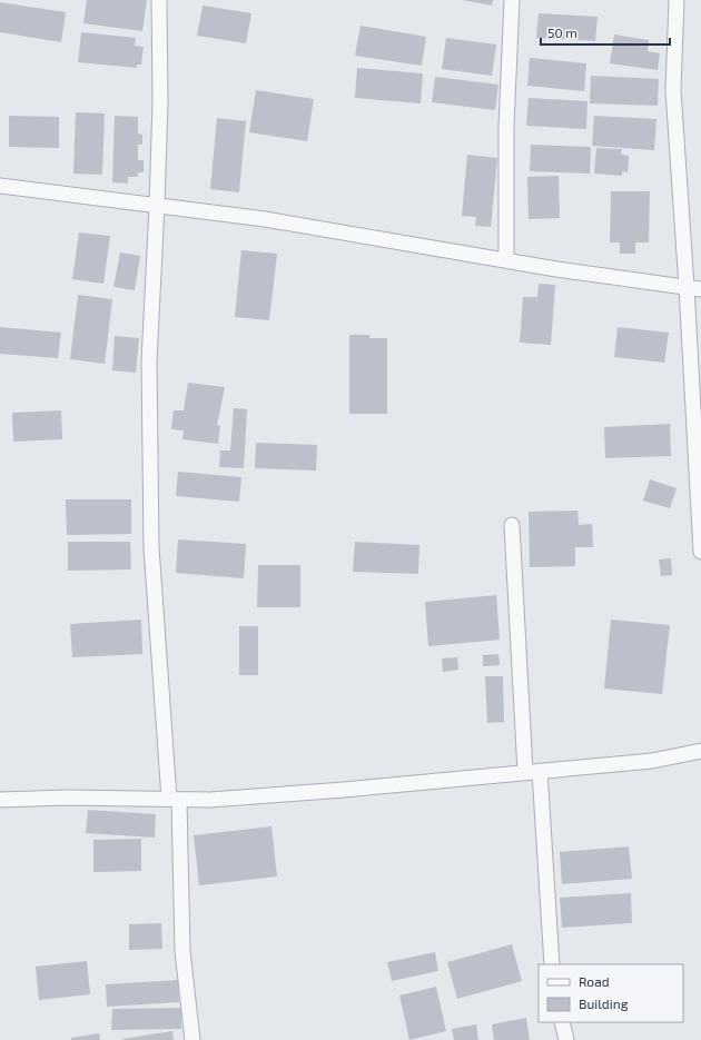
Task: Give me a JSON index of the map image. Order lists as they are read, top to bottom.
{
  "legend": ["Road", "Building"],
  "scale_bar": "50 m"
}
